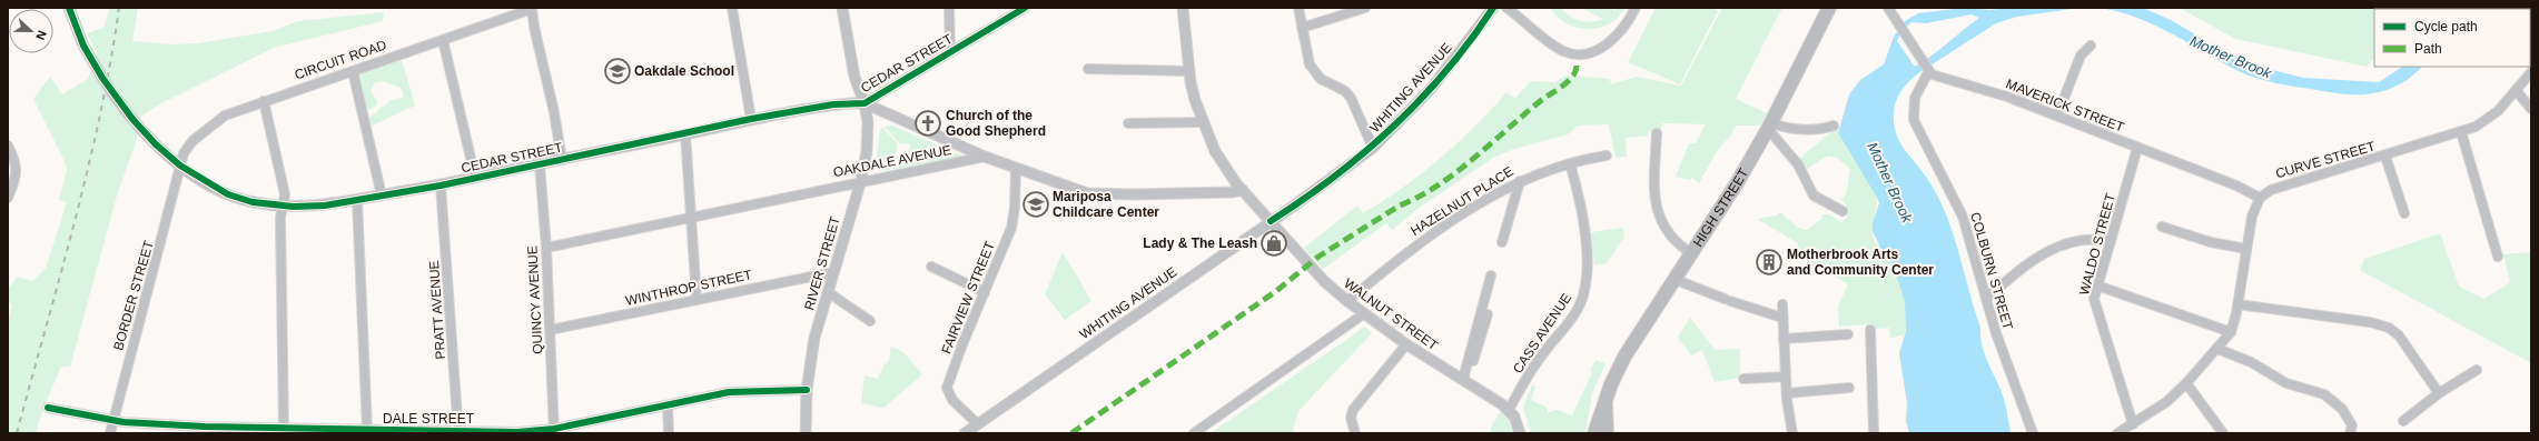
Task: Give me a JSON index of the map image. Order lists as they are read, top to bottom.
{
  "streets": {
    "main road": ["HIGH STREET"],
    "street": [
      "CIRCUIT ROAD",
      "CEDAR STREET",
      "WHITING AVENUE",
      "MAVERICK STREET",
      "CURVE STREET",
      "OAKDALE AVENUE",
      "HAZELNUT PLACE",
      "WALDO STREET",
      "RIVER STREET",
      "COLBURN STREET",
      "WINTHROP STREET",
      "BORDER STREET",
      "FAIRVIEW STREET",
      "QUINCY AVENUE",
      "PRATT AVENUE",
      "WALNUT STREET",
      "CASS AVENUE",
      "DALE STREET"
    ]
  },
  "crossings": [
    ["CIRCUIT ROAD", "CEDAR STREET"],
    ["CIRCUIT ROAD", "BORDER STREET"],
    ["CEDAR STREET", "RIVER STREET"],
    ["CEDAR STREET", "BORDER STREET"],
    ["CEDAR STREET", "QUINCY AVENUE"],
    ["CEDAR STREET", "PRATT AVENUE"],
    ["WHITING AVENUE", "FAIRVIEW STREET"],
    ["WHITING AVENUE", "WALNUT STREET"],
    ["MAVERICK STREET", "CURVE STREET"],
    ["MAVERICK STREET", "WALDO STREET"],
    ["MAVERICK STREET", "COLBURN STREET"],
    ["OAKDALE AVENUE", "RIVER STREET"],
    ["OAKDALE AVENUE", "QUINCY AVENUE"],
    ["HAZELNUT PLACE", "WALNUT STREET"],
    ["HAZELNUT PLACE", "CASS AVENUE"],
    ["RIVER STREET", "WINTHROP STREET"],
    ["RIVER STREET", "DALE STREET"],
    ["WINTHROP STREET", "QUINCY AVENUE"],
    ["BORDER STREET", "DALE STREET"],
    ["QUINCY AVENUE", "DALE STREET"],
    ["PRATT AVENUE", "DALE STREET"],
    ["WALNUT STREET", "CASS AVENUE"]
  ],
  "water": ["Mother Brook"],
  "places": {
    "school or university": ["Oakdale School", "Mariposa Childcare Center"],
    "church": ["Church of the Good Shepherd"],
    "shop": ["Lady & The Leash"],
    "building": ["Motherbrook Arts and Community Center"]
  },
  "legend": ["Cycle path", "Path"],
  "north": "right"
}
